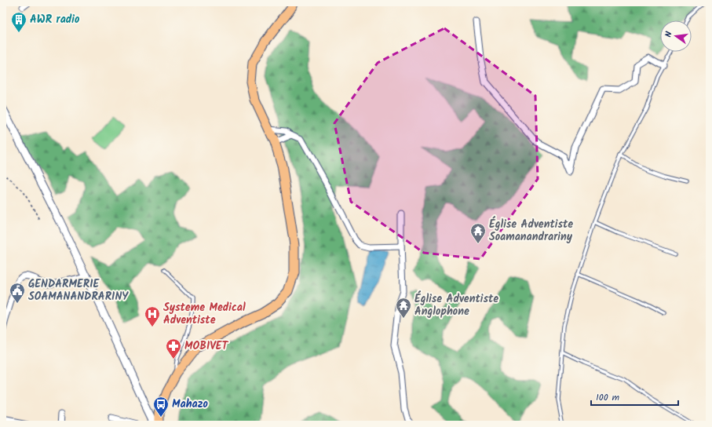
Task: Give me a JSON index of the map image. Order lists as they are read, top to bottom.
{
  "places": {
    "building": ["AWR radio"],
    "temple": ["Église Adventiste Soamanandrariny", "Église Adventiste Anglophone"],
    "public building": ["GENDARMERIE SOAMANANDRARINY"],
    "hospital": ["Systeme Medical Adventiste"],
    "pharmacy": ["MOBIVET"],
    "bus stop": ["Mahazo"]
  },
  "scale_bar": "100 m",
  "north": "left"
}
